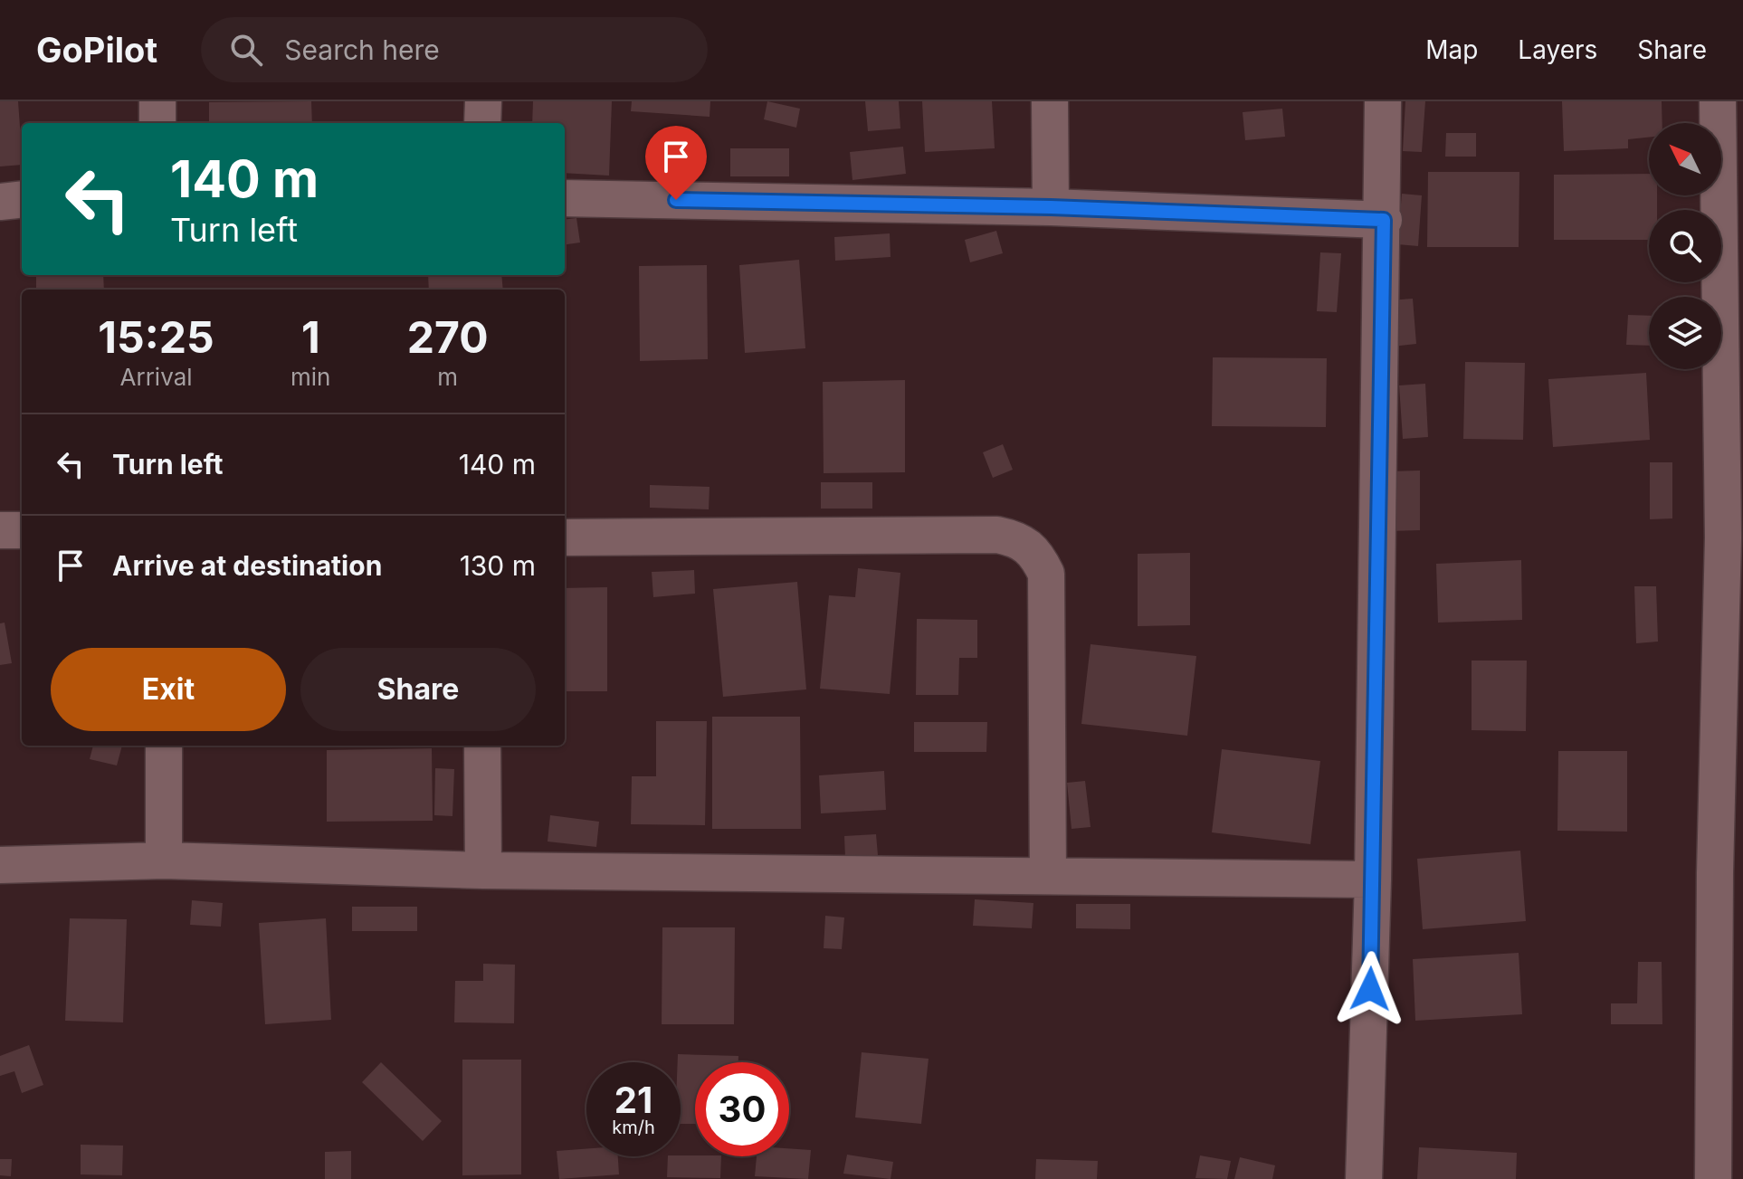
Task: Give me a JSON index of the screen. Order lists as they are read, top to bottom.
{
  "north": "top left",
  "page": {
    "header": "GoPilot",
    "search": "Search here",
    "nav": ["Map", "Layers", "Share"],
    "turn": ["140 m", "Turn left"],
    "eta": [
      "15:25",
      "Arrival",
      "1",
      "min",
      "270",
      "m"
    ],
    "list": [
      {
        "name": "Turn left",
        "value": "140 m"
      },
      {
        "name": "Arrive at destination",
        "value": "130 m"
      }
    ],
    "buttons": ["Exit", "Share"],
    "speed": "21 km/h",
    "limit": "30"
  }
}
